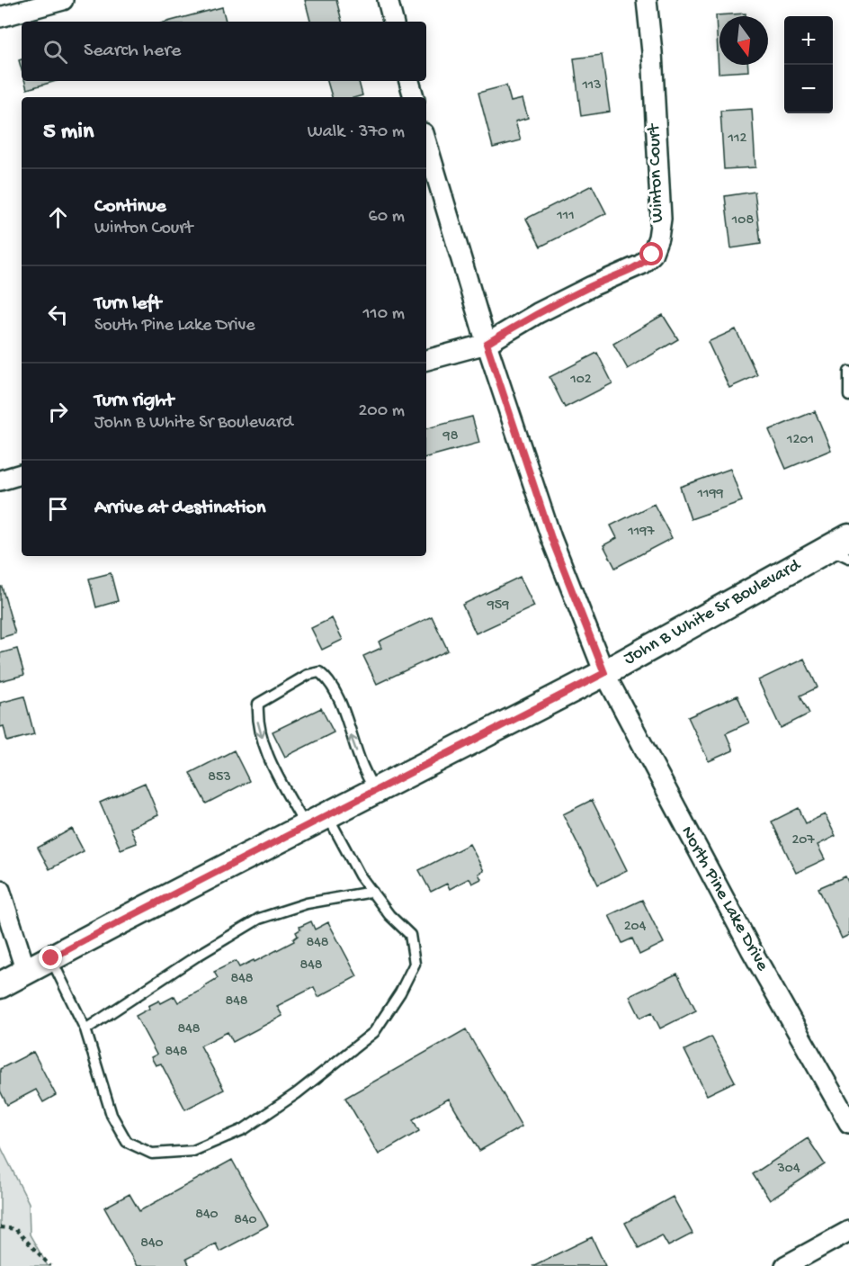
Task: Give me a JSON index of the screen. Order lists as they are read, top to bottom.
{
  "streets": {
    "main road": ["John B White Sr Boulevard"],
    "street": ["Winton Court", "North Pine Lake Drive"]
  },
  "crossings": [
    ["Winton Court", "North Pine Lake Drive"],
    ["John B White Sr Boulevard", "North Pine Lake Drive"]
  ],
  "house_numbers": [
    "113",
    "112",
    "111",
    "108",
    "102",
    "98",
    "1201",
    "1199",
    "1197",
    "959",
    "853",
    "207",
    "204",
    "848",
    "848",
    "848",
    "848",
    "848",
    "848",
    "304",
    "840",
    "840",
    "840"
  ],
  "north": "bottom",
  "page": {
    "map_buttons": ["+", "−"],
    "search": "Search here",
    "heading": ["5 min", "Walk · 370 m"],
    "list": [
      ["Continue", "Winton Court", "60 m"],
      ["Turn left", "South Pine Lake Drive", "110 m"],
      ["Turn right", "John B White Sr Boulevard", "200 m"],
      "Arrive at destination"
    ]
  }
}
